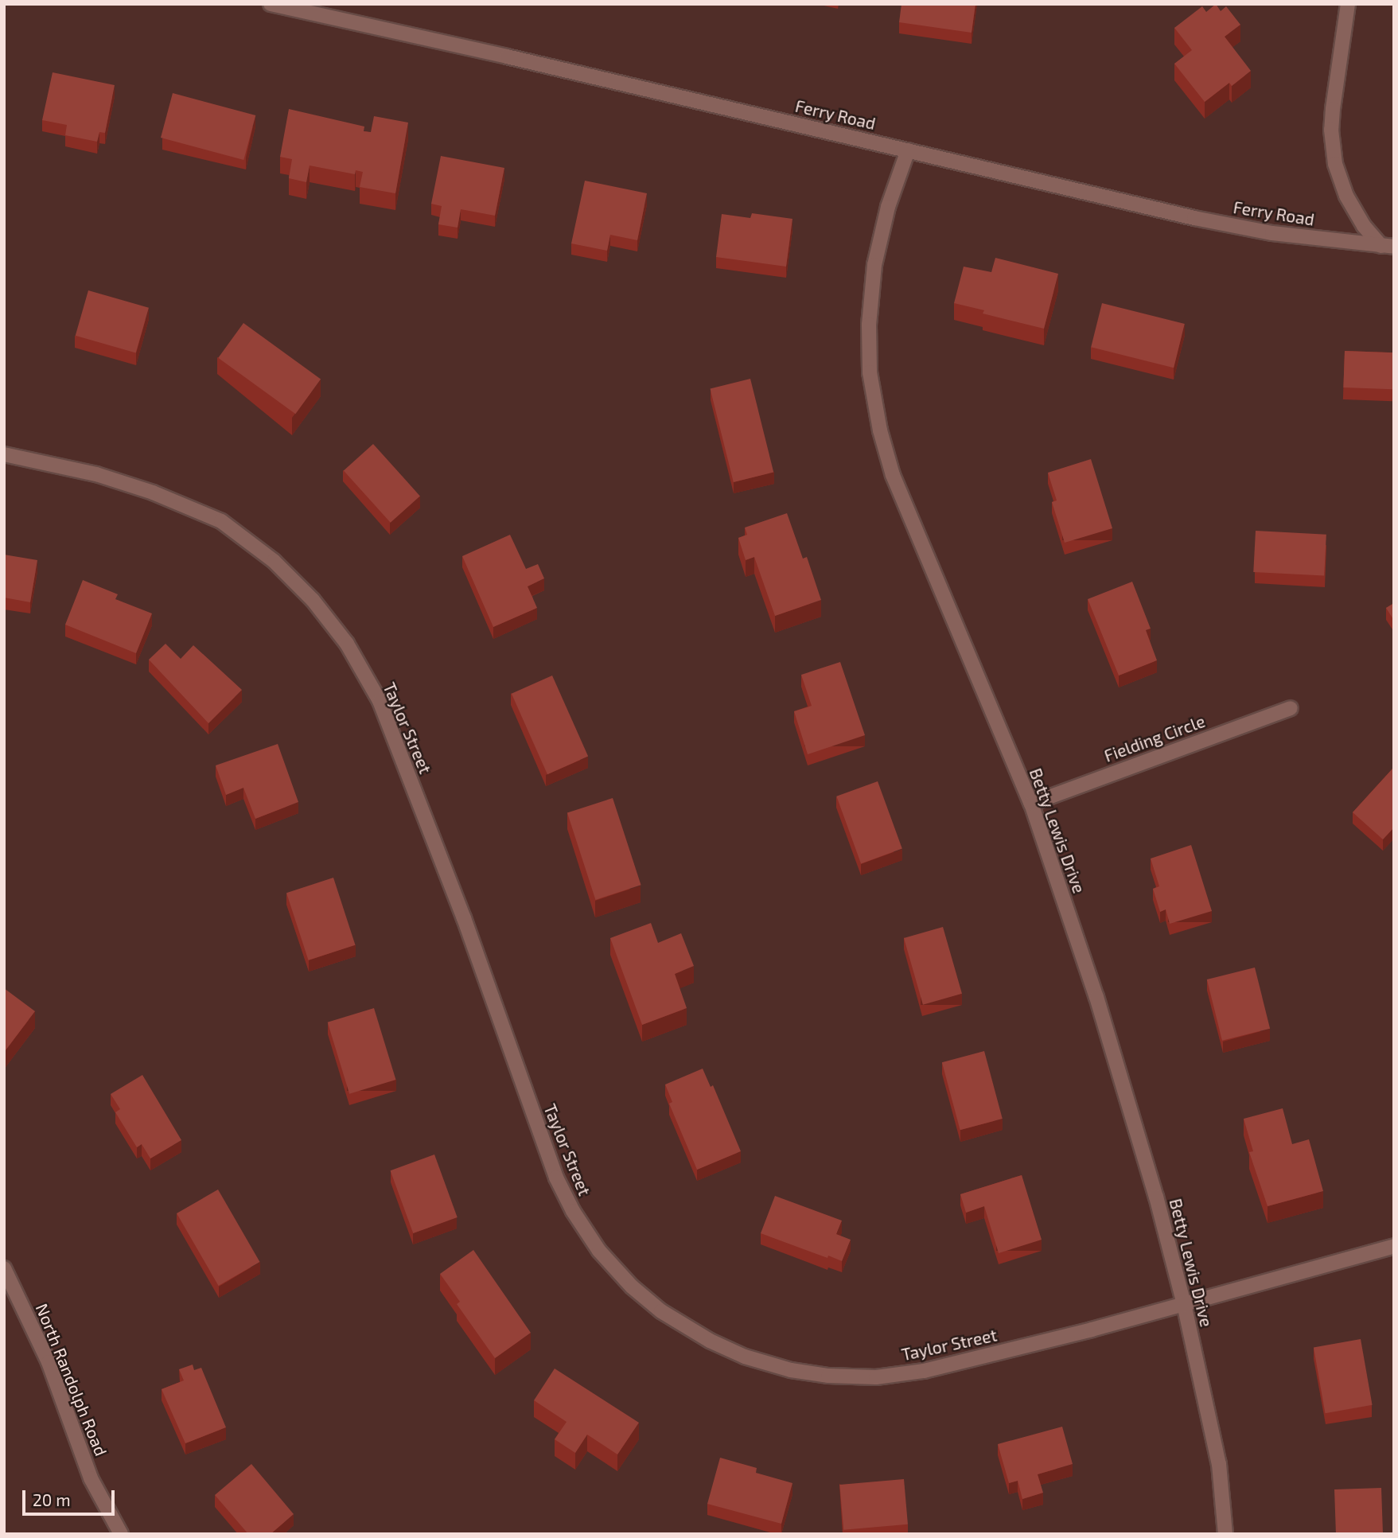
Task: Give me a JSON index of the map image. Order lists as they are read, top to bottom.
{
  "streets": {
    "street": [
      "Ferry Road",
      "Taylor Street",
      "Fielding Circle",
      "Betty Lewis Drive",
      "North Randolph Road"
    ]
  },
  "crossings": [
    ["Ferry Road", "Betty Lewis Drive"],
    ["Taylor Street", "Betty Lewis Drive"],
    ["Fielding Circle", "Betty Lewis Drive"]
  ],
  "scale_bar": "20 m"
}
